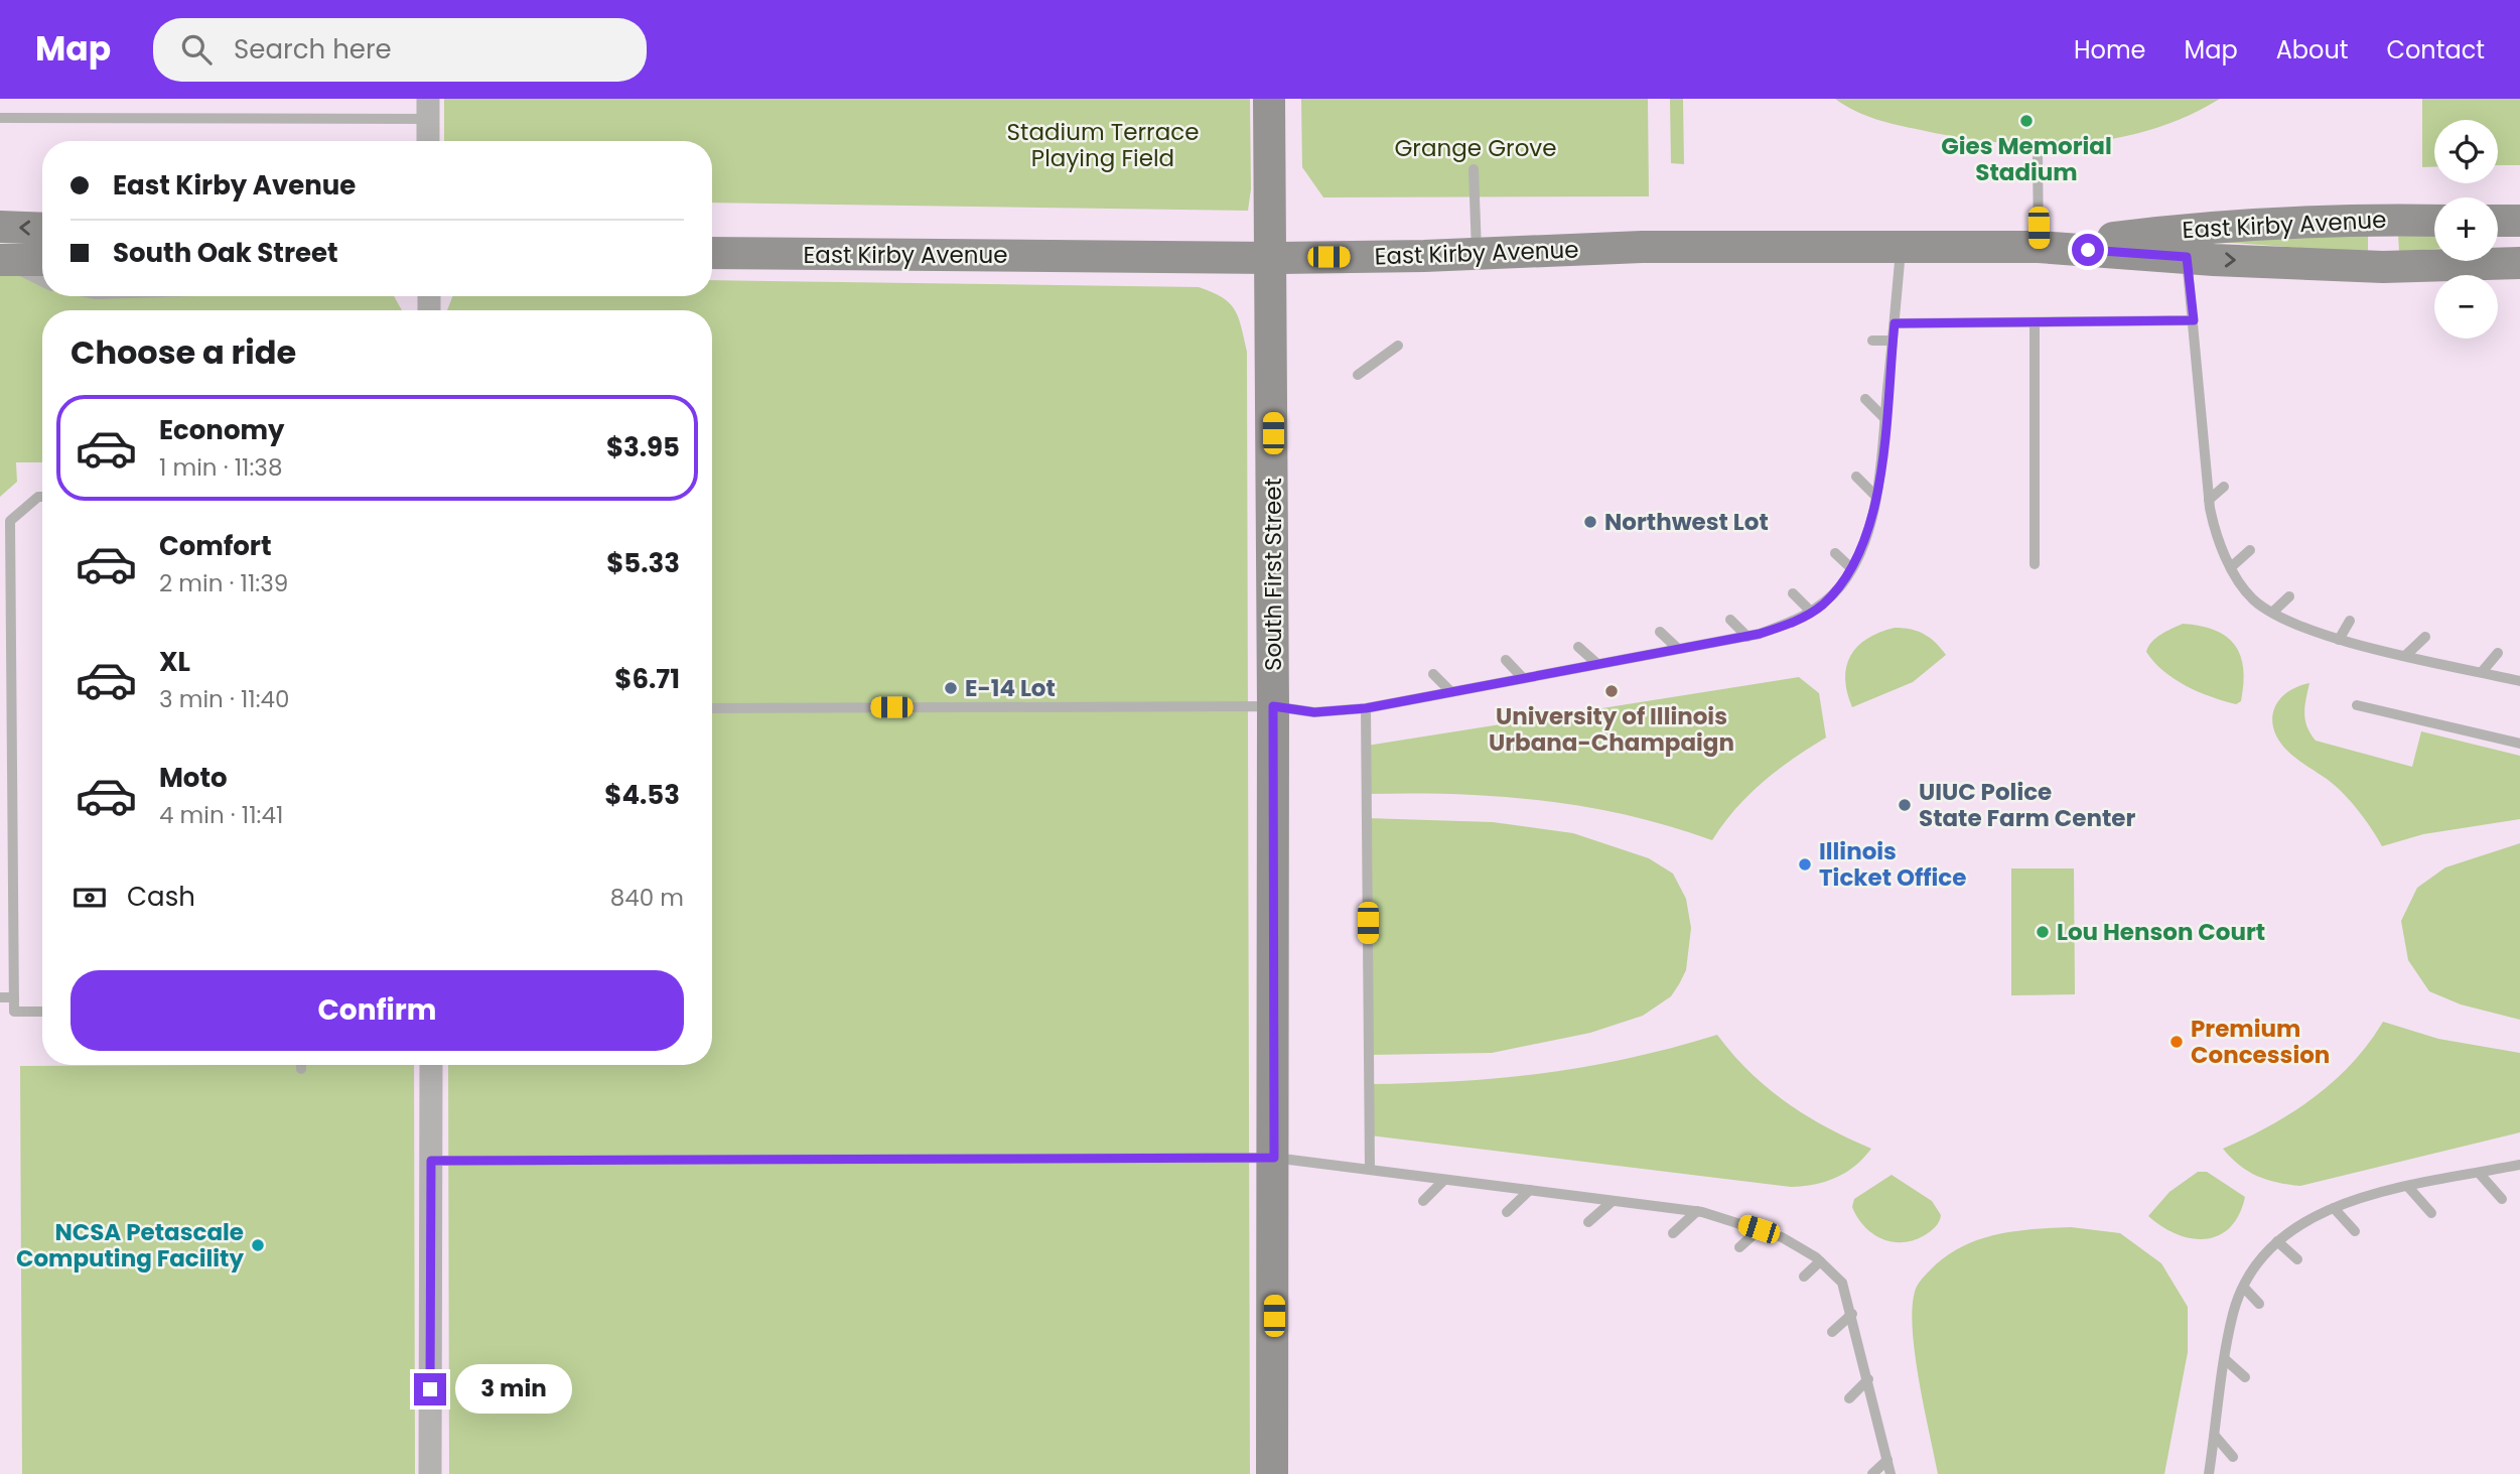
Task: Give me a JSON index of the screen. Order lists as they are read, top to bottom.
{
  "streets": {
    "main road": ["East Kirby Avenue", "South First Street"]
  },
  "crossings": [
    ["East Kirby Avenue", "South First Street"]
  ],
  "parks": ["Stadium Terrace Playing Field", "Grange Grove"],
  "places": [
    "Gies Memorial Stadium",
    "Northwest Lot",
    "E-14 Lot",
    "University of Illinois Urbana-Champaign",
    "UIUC Police State Farm Center",
    "Illinois Ticket Office",
    "Lou Henson Court",
    "Premium Concession",
    "NCSA Petascale Computing Facility"
  ],
  "page": {
    "header": "Map",
    "search": "Search here",
    "nav": [
      "Home",
      "Map",
      "About",
      "Contact"
    ],
    "map_buttons": ["+", "−"],
    "banner": ["East Kirby Avenue", "South Oak Street"],
    "heading": "Choose a ride",
    "list": [
      {
        "name": "Economy",
        "note": "1 min · 11:38",
        "value": "$3.95"
      },
      {
        "name": "Comfort",
        "note": "2 min · 11:39",
        "value": "$5.33"
      },
      {
        "name": "XL",
        "note": "3 min · 11:40",
        "value": "$6.71"
      },
      {
        "name": "Moto",
        "note": "4 min · 11:41",
        "value": "$4.53"
      }
    ],
    "pay": ["Cash", "840 m"],
    "buttons": "Confirm",
    "bubble": "3 min"
  }
}
